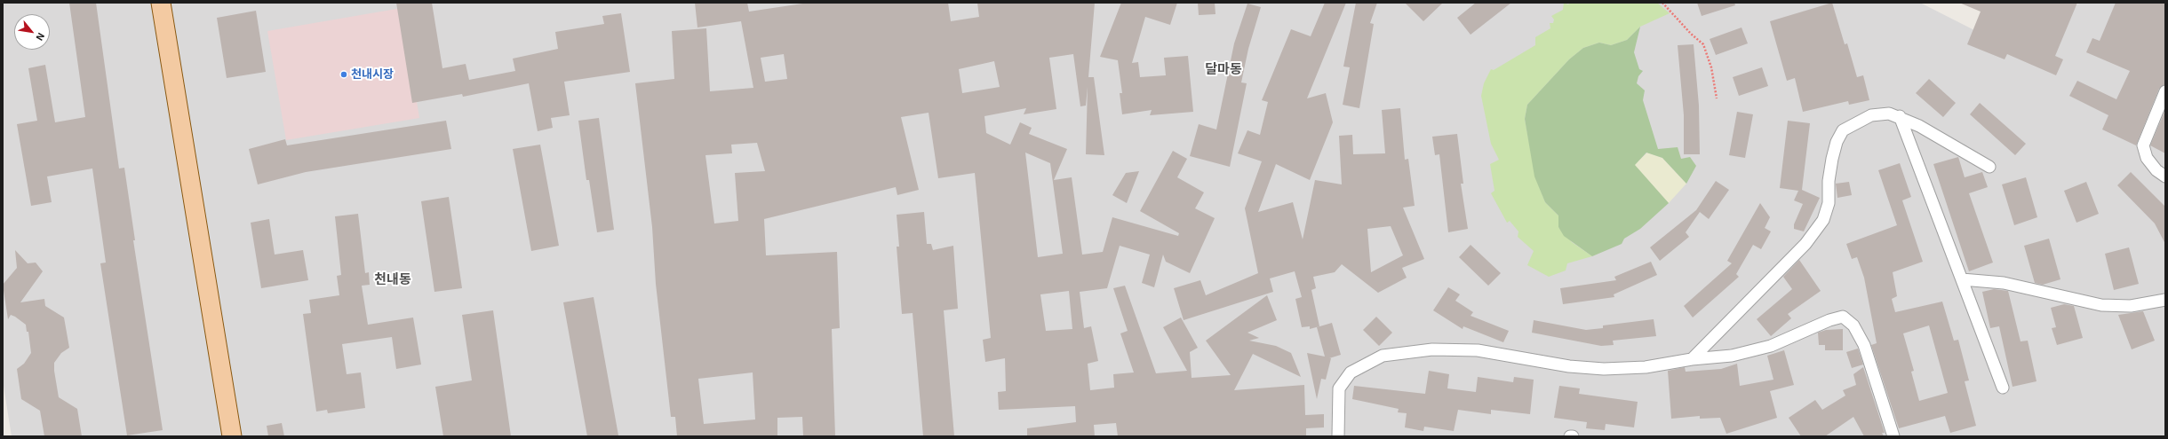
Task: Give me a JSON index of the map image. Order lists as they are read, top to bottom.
{
  "districts": ["달마동", "천내동"],
  "places": ["천내시장"],
  "north": "bottom right"
}
